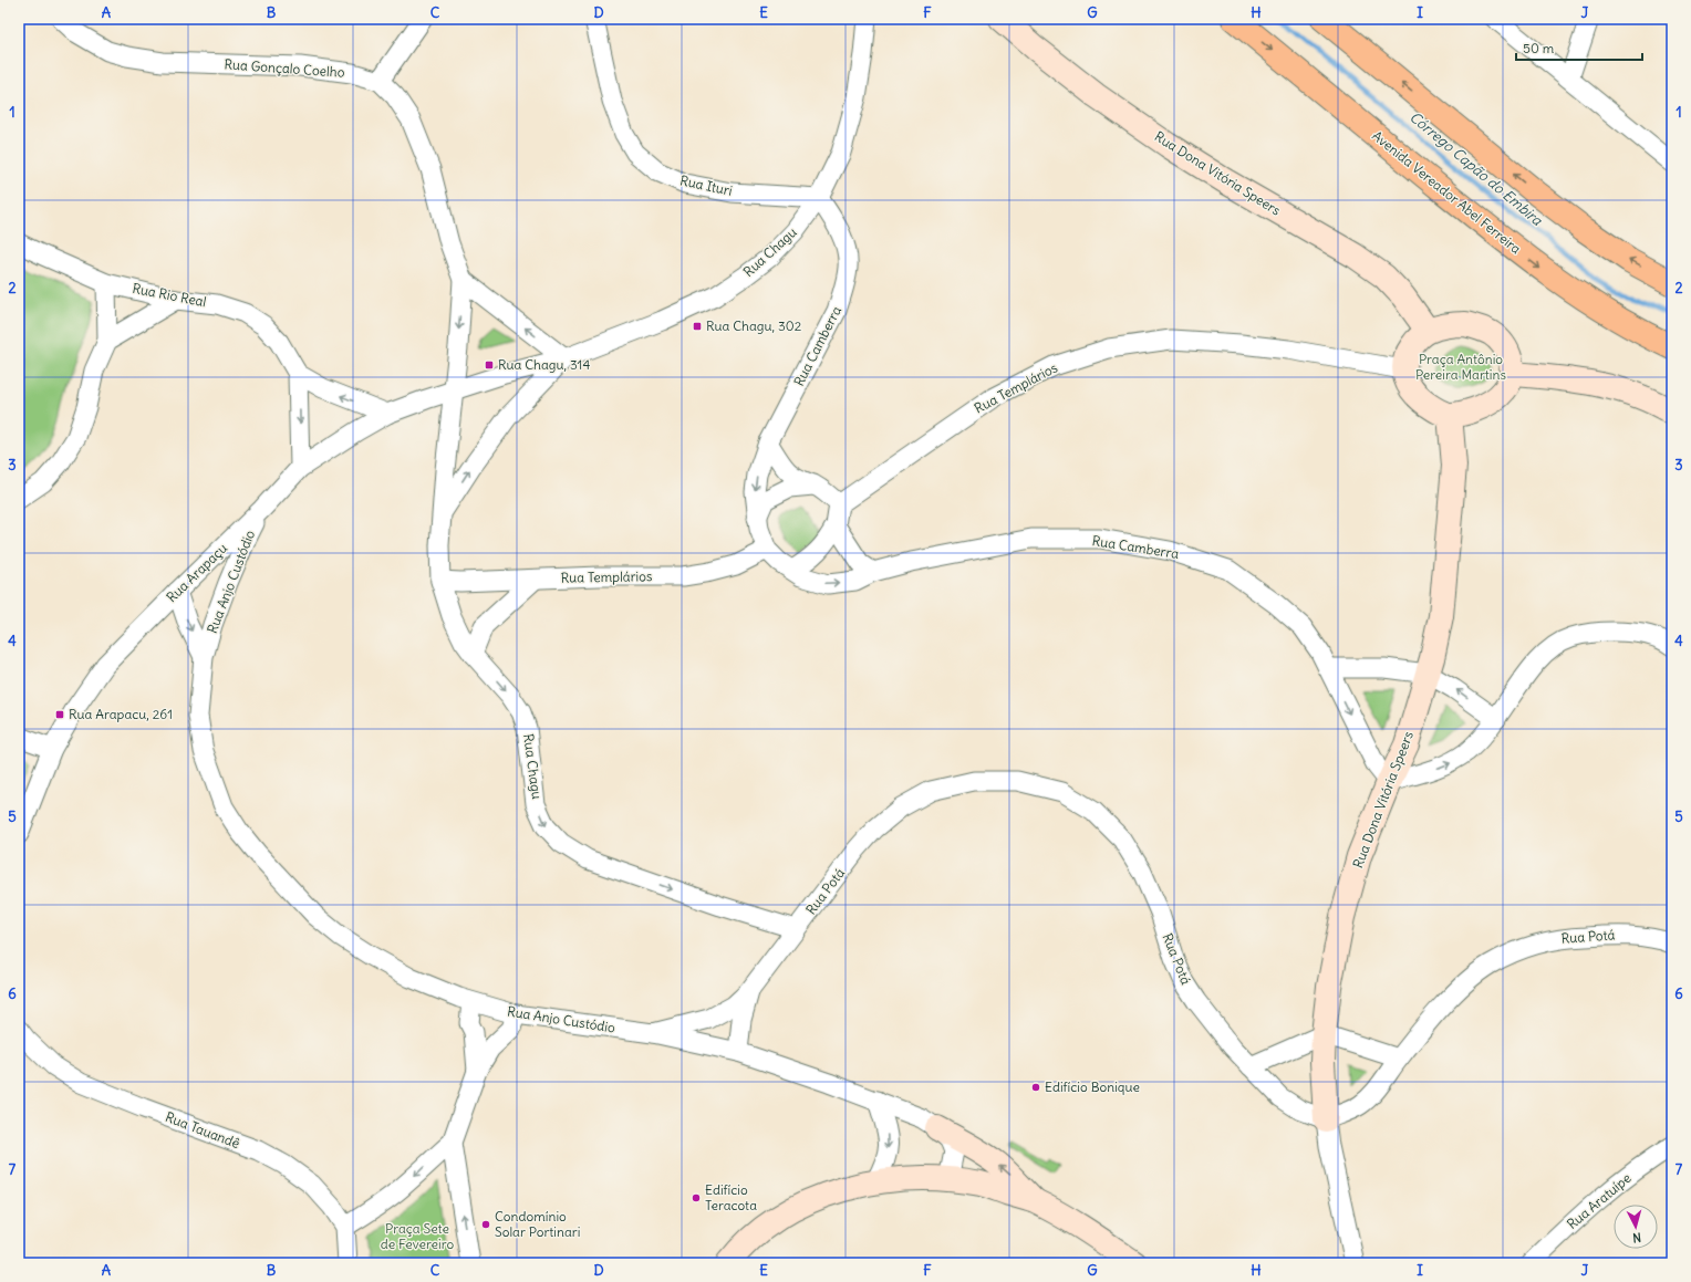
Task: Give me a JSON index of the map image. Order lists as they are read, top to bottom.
{
  "streets": {
    "main road": ["Avenida Vereador Abel Ferreira"],
    "street": [
      "Rua Gonçalo Coelho",
      "Rua Dona Vitória Speers",
      "Rua Ituri",
      "Rua Chagu",
      "Rua Rio Real",
      "Rua Camberra",
      "Rua Templários",
      "Rua Arapaçu",
      "Rua Anjo Custódio",
      "Rua Potá",
      "Rua Tauandê",
      "Rua Aratuípe"
    ]
  },
  "crossings": [
    ["Rua Gonçalo Coelho", "Rua Chagu"],
    ["Rua Gonçalo Coelho", "Rua Arapaçu"],
    ["Rua Dona Vitória Speers", "Rua Camberra"],
    ["Rua Dona Vitória Speers", "Rua Templários"],
    ["Rua Dona Vitória Speers", "Rua Potá"],
    ["Rua Ituri", "Rua Chagu"],
    ["Rua Ituri", "Rua Camberra"],
    ["Rua Chagu", "Rua Camberra"],
    ["Rua Chagu", "Rua Templários"],
    ["Rua Chagu", "Rua Arapaçu"],
    ["Rua Chagu", "Rua Potá"],
    ["Rua Rio Real", "Rua Arapaçu"],
    ["Rua Camberra", "Rua Templários"],
    ["Rua Arapaçu", "Rua Anjo Custódio"],
    ["Rua Anjo Custódio", "Rua Potá"]
  ],
  "water": ["Córrego Capão do Embira"],
  "parks": ["Praça Antônio Pereira Martins", "Praça Sete de Fevereiro"],
  "places": {
    "transit": ["Rua Chagu, 302", "Rua Chagu, 314", "Rua Arapacu, 261"],
    "other": ["Edifício Bonique", "Edifício Teracota", "Condomínio Solar Portinari"]
  },
  "scale_bar": "50 m",
  "north": "bottom",
  "grid": {
    "columns": [
      "A",
      "B",
      "C",
      "D",
      "E",
      "F",
      "G",
      "H",
      "I",
      "J"
    ],
    "rows": [
      "1",
      "2",
      "3",
      "4",
      "5",
      "6",
      "7"
    ]
  }
}
